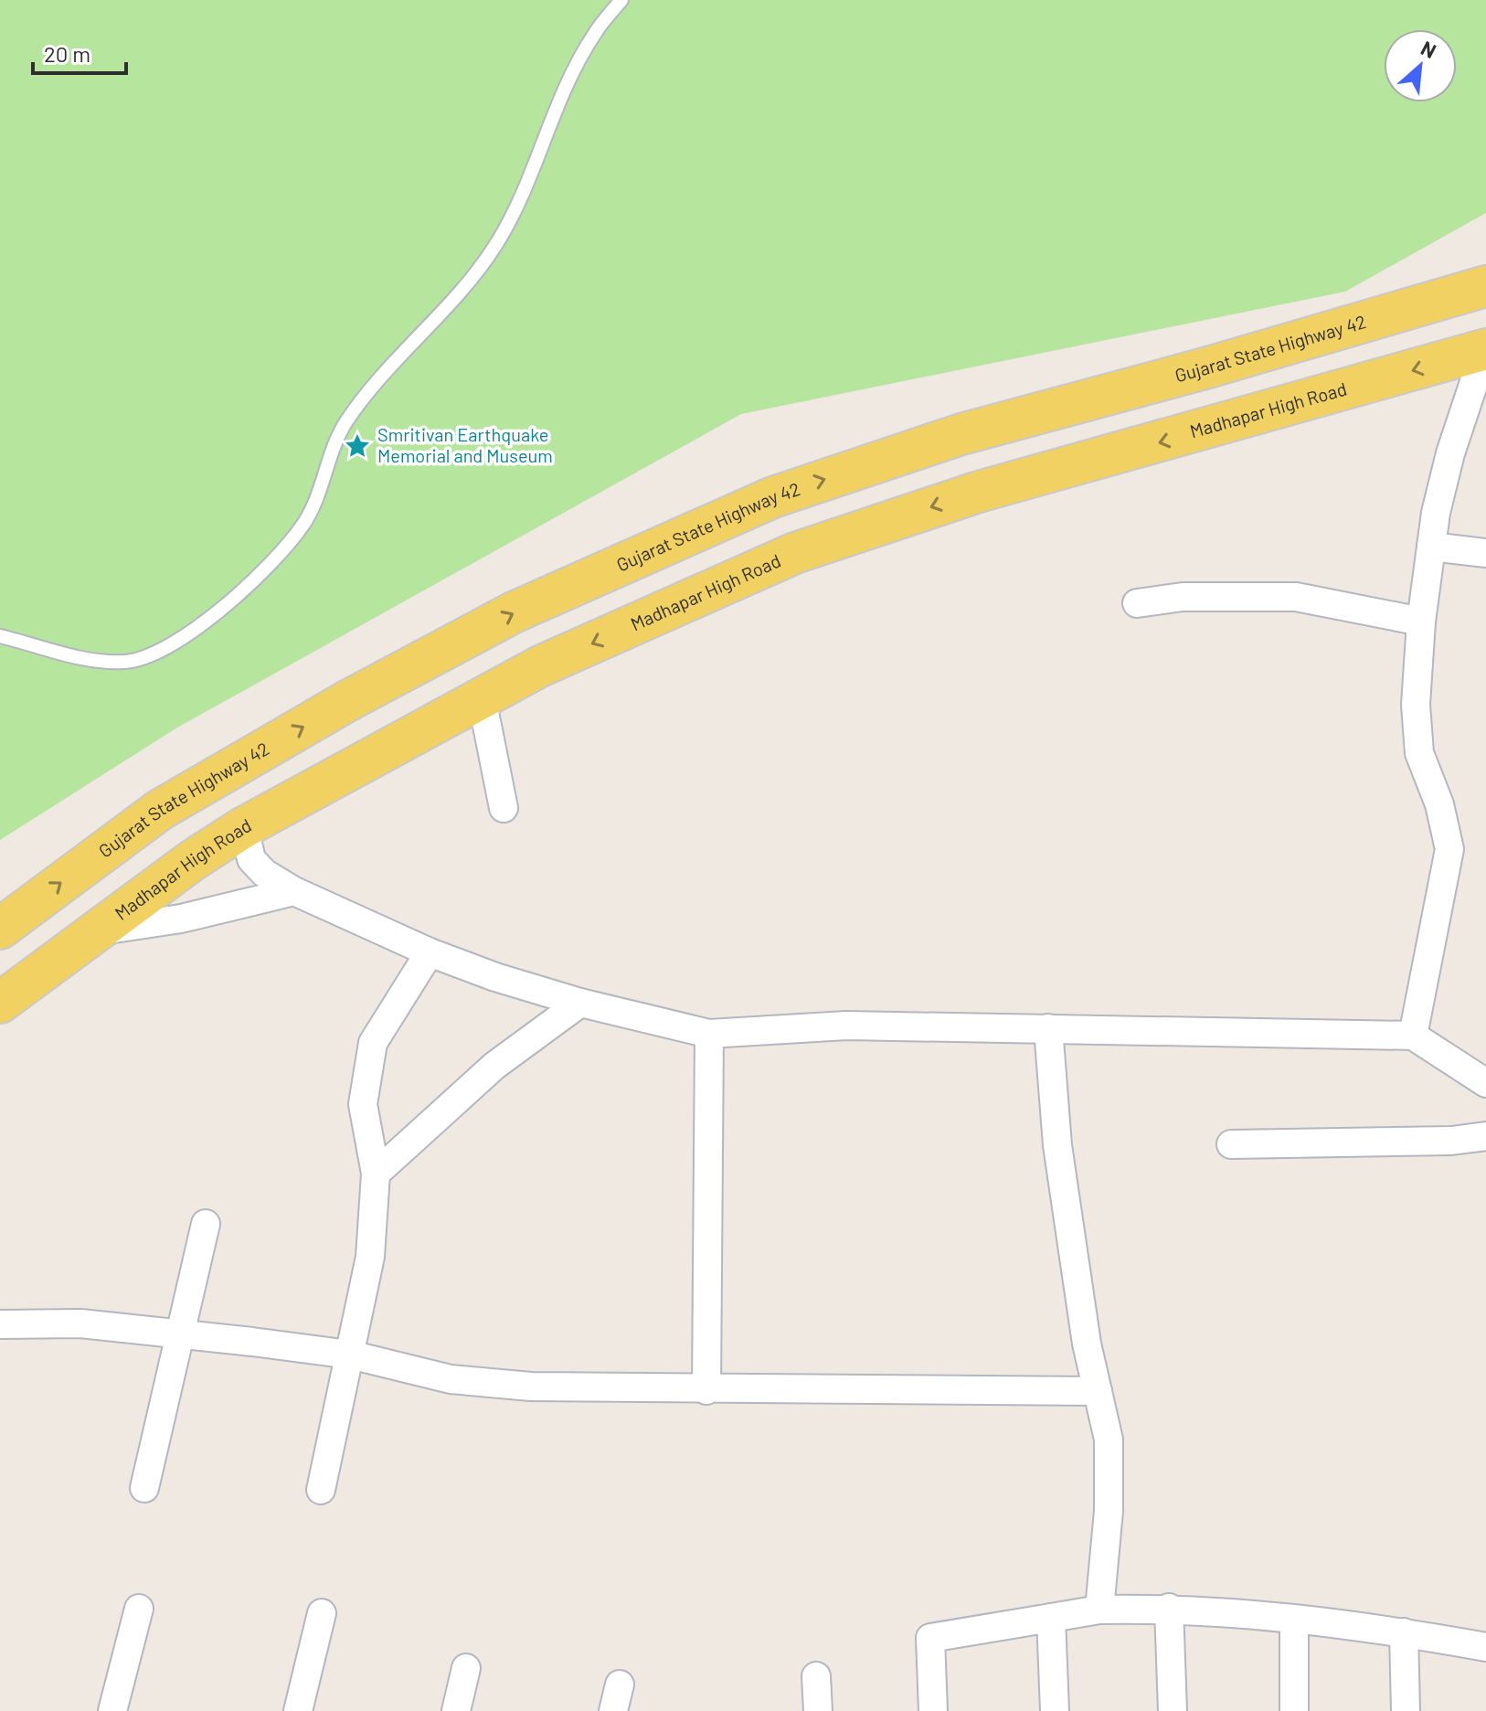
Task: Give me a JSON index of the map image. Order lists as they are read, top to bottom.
{
  "streets": {
    "main road": ["Gujarat State Highway 42", "Madhapar High Road"]
  },
  "one_way": ["Gujarat State Highway 42", "Madhapar High Road"],
  "places": {
    "place": ["Smritivan Earthquake Memorial and Museum"]
  },
  "scale_bar": "20 m",
  "north": "top right"
}
